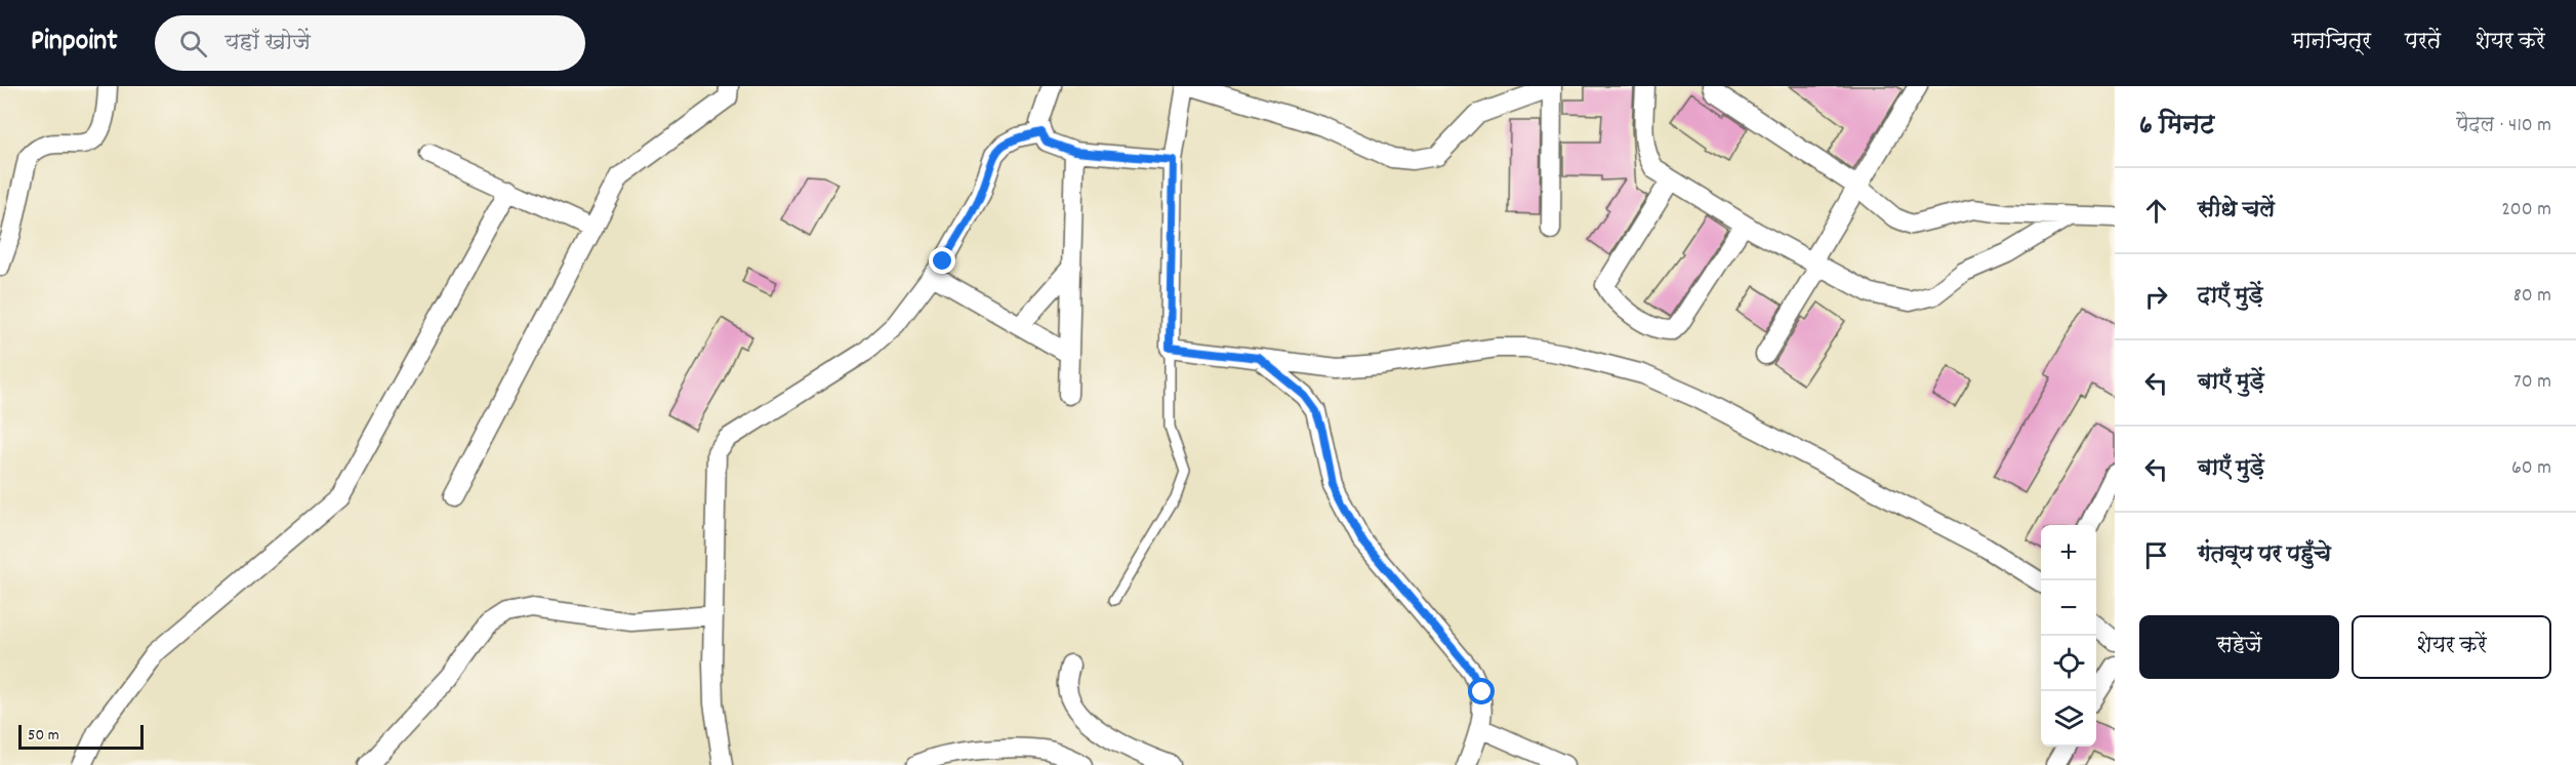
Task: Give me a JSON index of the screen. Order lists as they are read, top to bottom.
{
  "scale_bar": "50 m",
  "page": {
    "header": "Pinpoint",
    "search": "यहाँ खोजें",
    "nav": ["मानचित्र", "परतें", "शेयर करें"],
    "heading": ["6 मिनट", "पैदल · 410 m"],
    "list": [
      ["सीधे चलें", "200 m"],
      ["दाएँ मुड़ें", "80 m"],
      ["बाएँ मुड़ें", "70 m"],
      ["बाएँ मुड़ें", "60 m"],
      "गंतव्य पर पहुँचे"
    ],
    "map_buttons": ["+", "−"],
    "buttons": ["सहेजें", "शेयर करें"],
    "scale": "50 m"
  }
}
